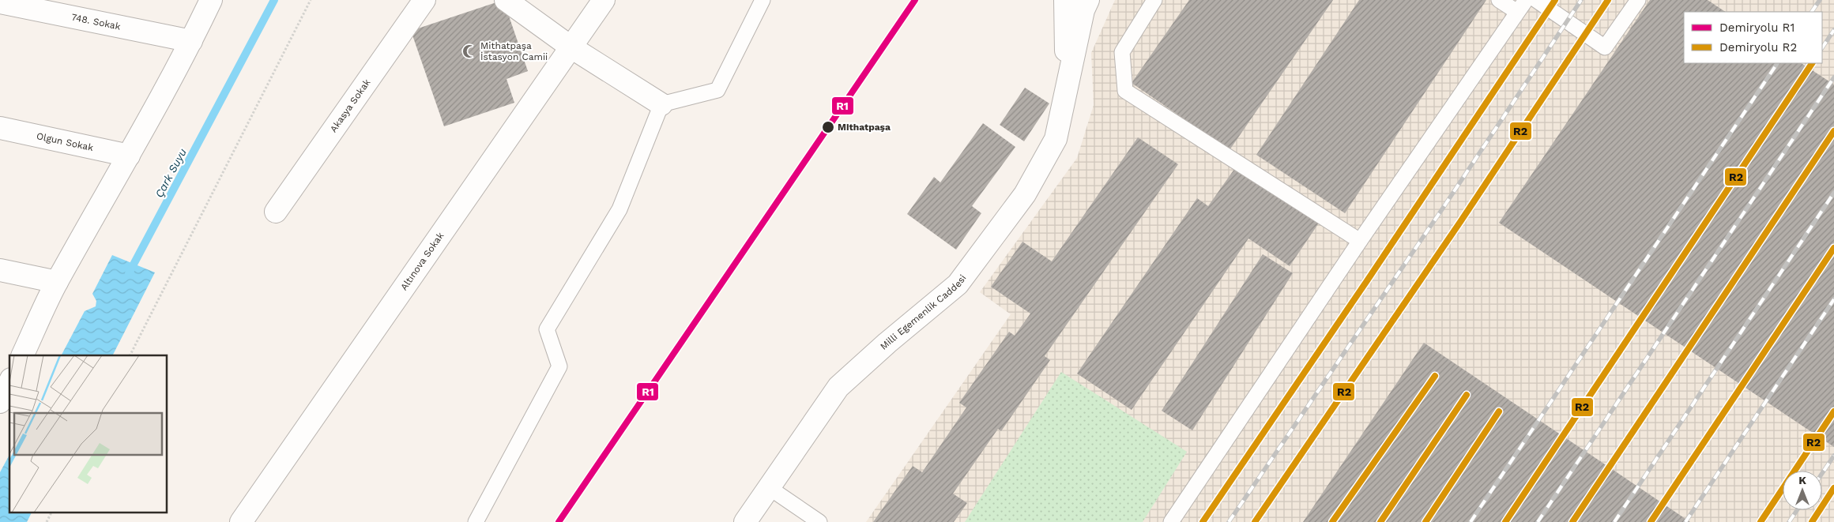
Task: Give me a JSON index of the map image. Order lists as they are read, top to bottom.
{
  "streets": {
    "street": [
      "748. Sokak",
      "Akasya Sokak",
      "Olgun Sokak",
      "Altınova Sokak",
      "Milli Egemenlik Caddesi"
    ]
  },
  "water": ["Çark Suyu"],
  "places": {
    "mosque": ["Mithatpaşa İstasyon Camii"],
    "other": ["Mithatpaşa"]
  },
  "lines": ["rail line R1", "rail line R2"],
  "legend": ["Demiryolu R1", "Demiryolu R2"],
  "north": "top"
}
